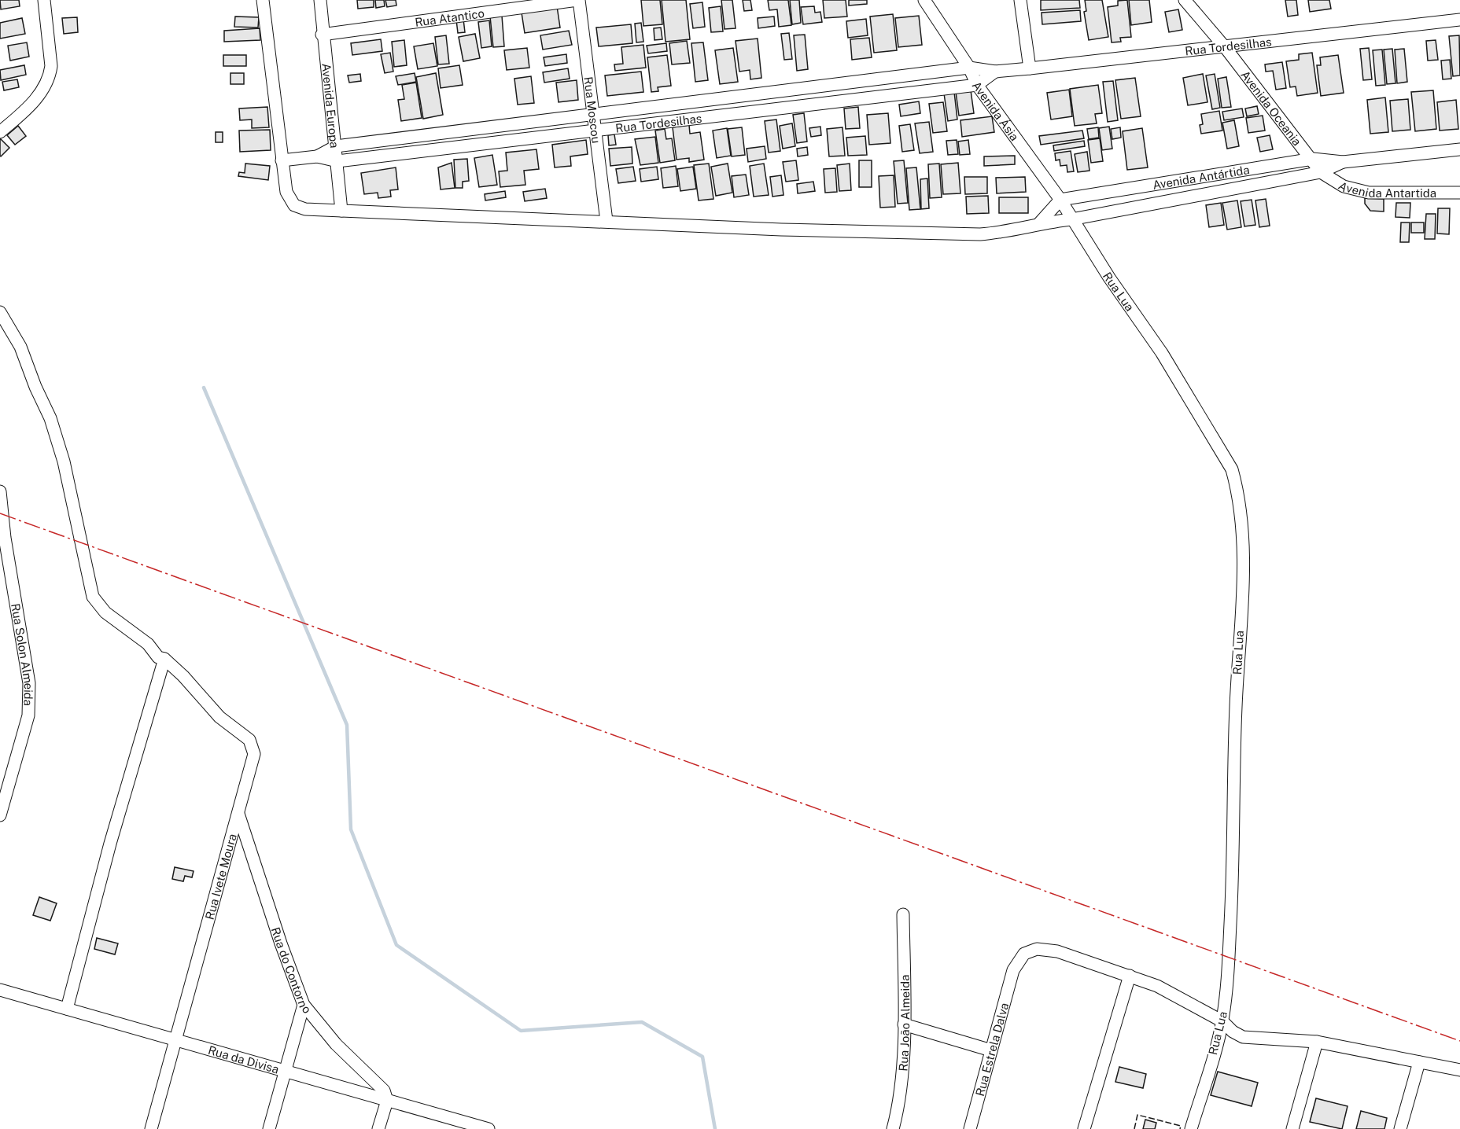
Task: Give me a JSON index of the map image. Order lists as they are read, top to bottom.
{
  "streets": {
    "street": [
      "Rua Atantico",
      "Rua Tordesilhas",
      "Avenida Europa",
      "Avenida Oceania",
      "Rua Moscou",
      "Avenida Ásia",
      "Avenida Antártida",
      "Avenida Antartida",
      "Rua Lua",
      "Rua Solon Almeida",
      "Rua Ivete Moura",
      "Rua do Contorno",
      "Rua João Almeida",
      "Rua Estrela Dalva",
      "Rua da Divisa"
    ]
  },
  "crossings": [
    ["Rua Atantico", "Avenida Europa"],
    ["Rua Atantico", "Rua Moscou"],
    ["Rua Tordesilhas", "Avenida Europa"],
    ["Rua Tordesilhas", "Avenida Oceania"],
    ["Rua Tordesilhas", "Rua Moscou"],
    ["Rua Tordesilhas", "Avenida Ásia"],
    ["Rua Tordesilhas", "Avenida Antártida"],
    ["Avenida Europa", "Avenida Antártida"],
    ["Avenida Oceania", "Avenida Antártida"],
    ["Avenida Oceania", "Avenida Antartida"],
    ["Rua Moscou", "Avenida Antártida"],
    ["Avenida Ásia", "Avenida Antártida"],
    ["Avenida Ásia", "Rua Lua"],
    ["Avenida Antártida", "Avenida Antartida"],
    ["Avenida Antártida", "Rua Lua"],
    ["Rua Ivete Moura", "Rua do Contorno"],
    ["Rua Ivete Moura", "Rua da Divisa"],
    ["Rua do Contorno", "Rua da Divisa"]
  ]
}
